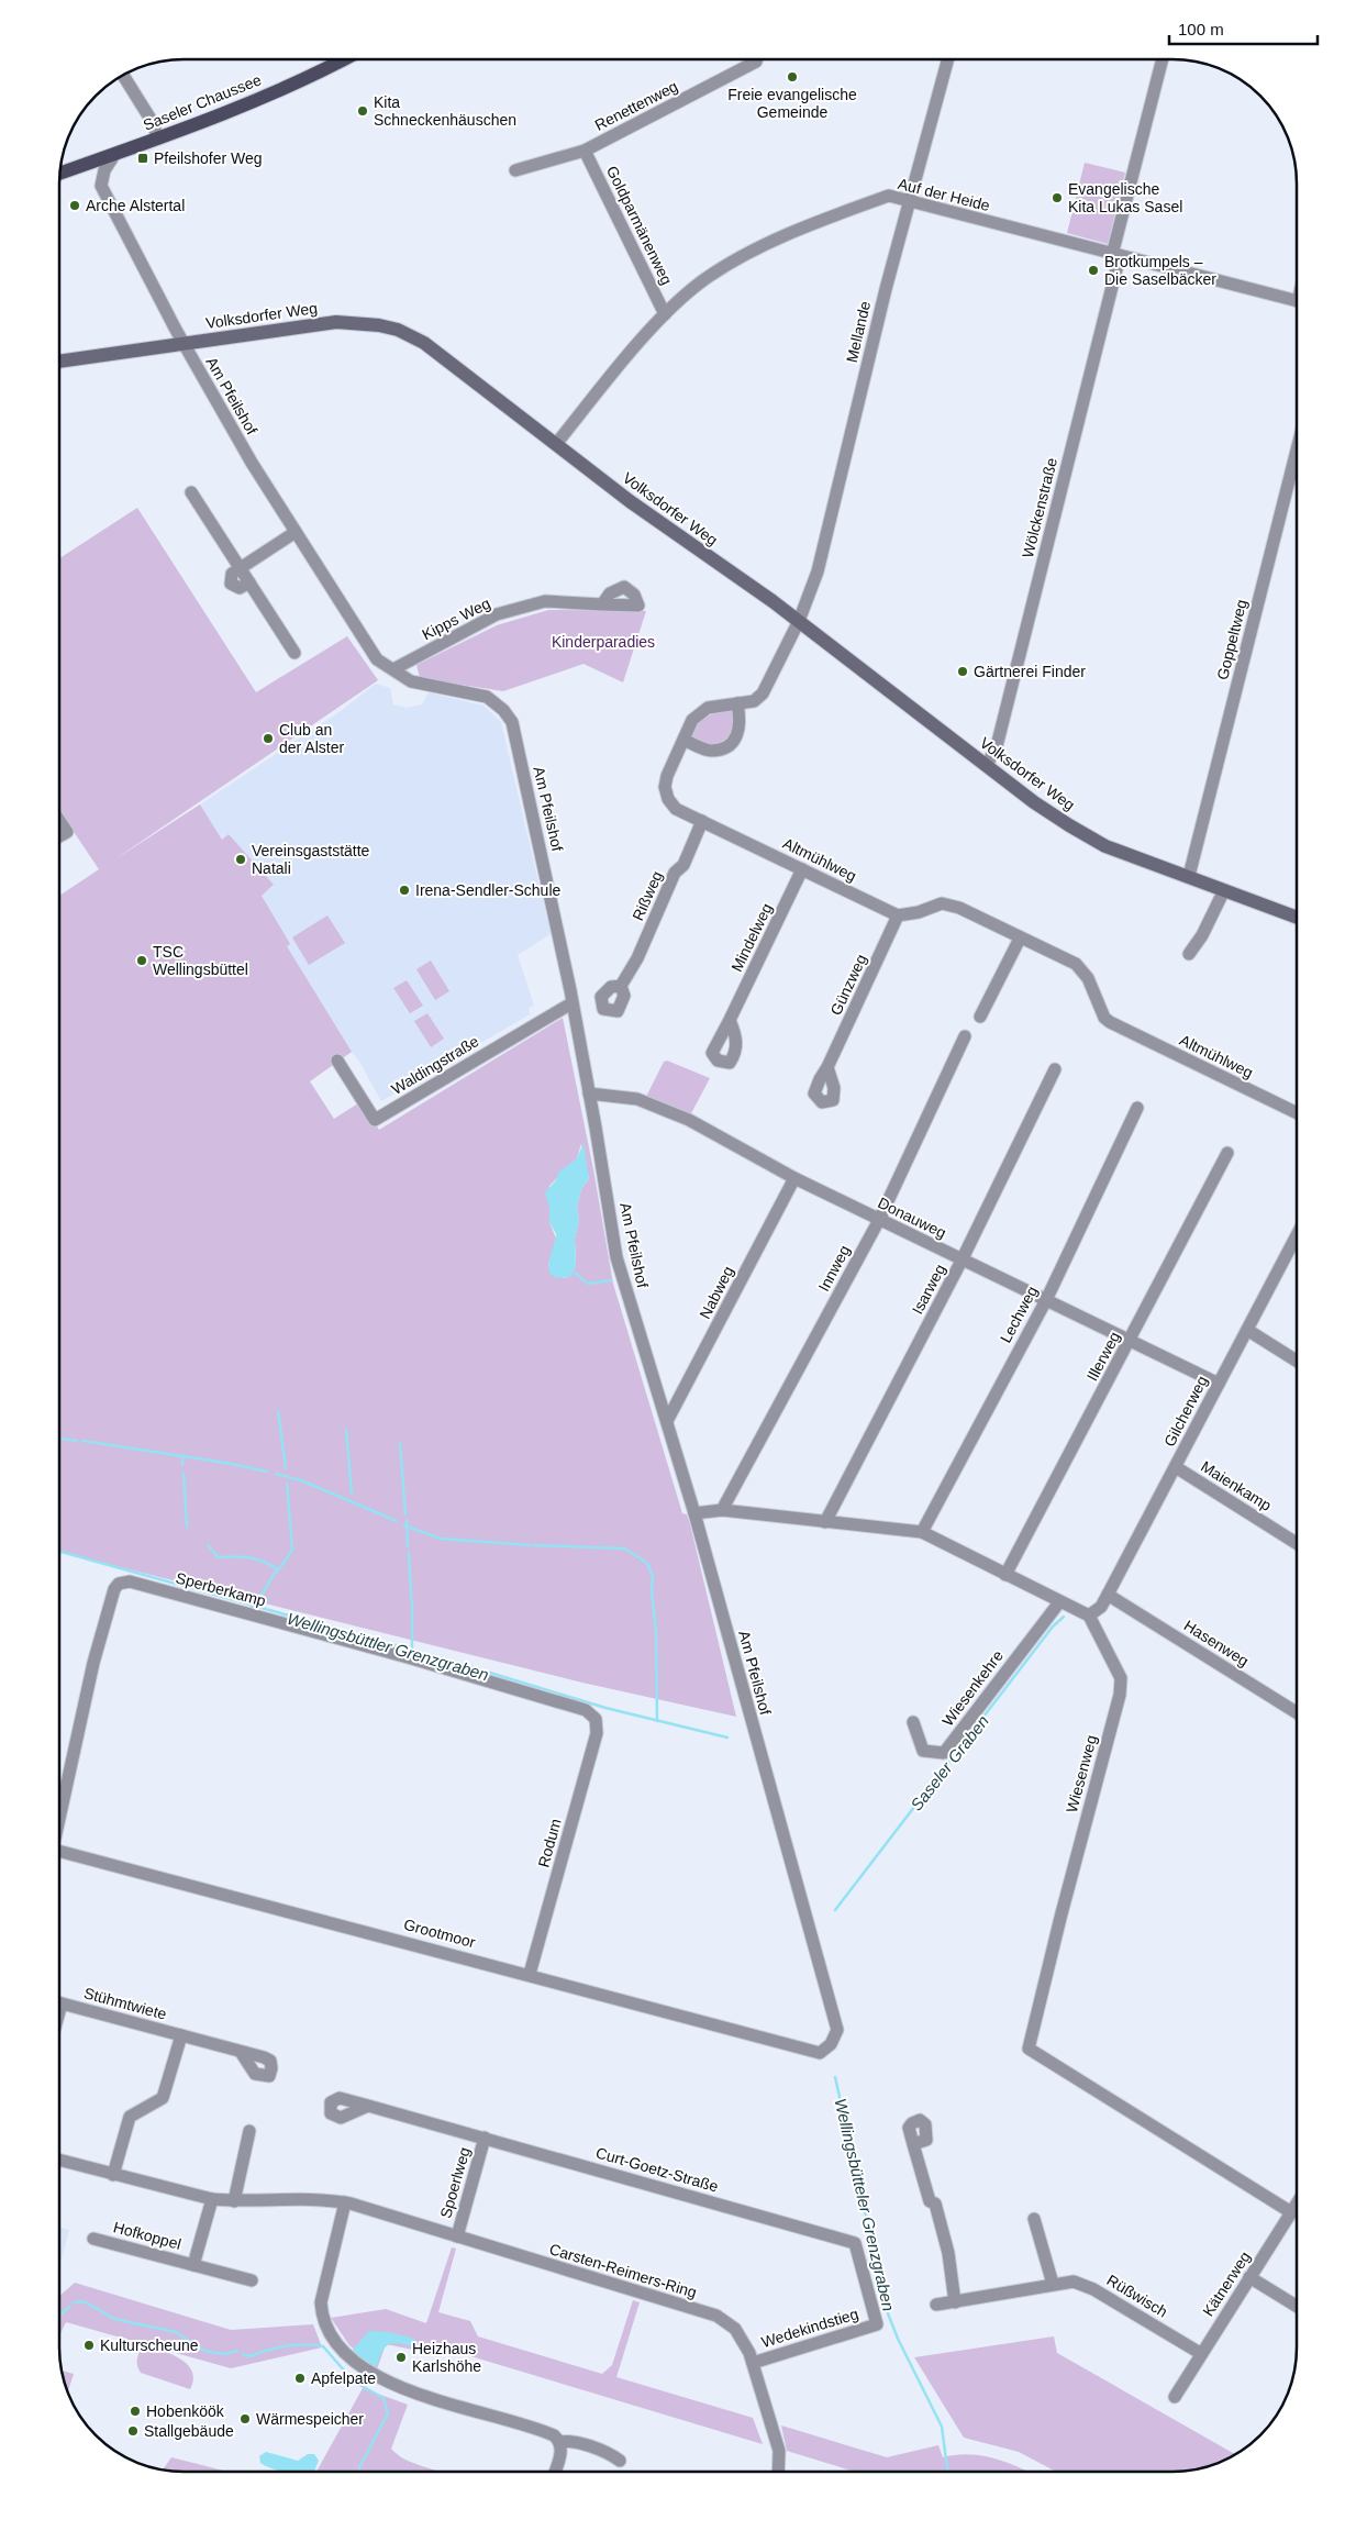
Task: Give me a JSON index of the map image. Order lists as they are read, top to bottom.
{
  "streets": {
    "main road": ["Saseler Chaussee"],
    "street": [
      "Renettenweg",
      "Auf der Heide",
      "Goldparmänenweg",
      "Volksdorfer Weg",
      "Mellande",
      "Am Pfeilshof",
      "Wölckenstraße",
      "Kipps Weg",
      "Goppeltweg",
      "Altmühlweg",
      "Rißweg",
      "Mindelweg",
      "Günzweg",
      "Waldingstraße",
      "Donauweg",
      "Innweg",
      "Isarweg",
      "Nabweg",
      "Lechweg",
      "Illerweg",
      "Gilcherweg",
      "Maienkamp",
      "Sperberkamp",
      "Hasenweg",
      "Wiesenkehre",
      "Wiesenweg",
      "Rodum",
      "Grootmoor",
      "Stühmtwiete",
      "Curt-Goetz-Straße",
      "Spoerlweg",
      "Hofkoppel",
      "Carsten-Reimers-Ring",
      "Kätnerweg",
      "Rüßwisch",
      "Wedekindstieg"
    ]
  },
  "crossings": [
    ["Saseler Chaussee", "Am Pfeilshof"],
    ["Renettenweg", "Goldparmänenweg"],
    ["Auf der Heide", "Goldparmänenweg"],
    ["Auf der Heide", "Volksdorfer Weg"],
    ["Auf der Heide", "Mellande"],
    ["Auf der Heide", "Wölckenstraße"],
    ["Volksdorfer Weg", "Mellande"],
    ["Volksdorfer Weg", "Am Pfeilshof"],
    ["Volksdorfer Weg", "Wölckenstraße"],
    ["Volksdorfer Weg", "Goppeltweg"],
    ["Volksdorfer Weg", "Altmühlweg"],
    ["Mellande", "Altmühlweg"],
    ["Am Pfeilshof", "Kipps Weg"],
    ["Am Pfeilshof", "Waldingstraße"],
    ["Am Pfeilshof", "Donauweg"],
    ["Am Pfeilshof", "Nabweg"],
    ["Am Pfeilshof", "Grootmoor"],
    ["Altmühlweg", "Rißweg"],
    ["Altmühlweg", "Mindelweg"],
    ["Altmühlweg", "Günzweg"],
    ["Donauweg", "Innweg"],
    ["Donauweg", "Isarweg"],
    ["Donauweg", "Nabweg"],
    ["Donauweg", "Lechweg"],
    ["Donauweg", "Illerweg"],
    ["Donauweg", "Gilcherweg"],
    ["Gilcherweg", "Maienkamp"],
    ["Gilcherweg", "Hasenweg"],
    ["Gilcherweg", "Wiesenweg"],
    ["Sperberkamp", "Rodum"],
    ["Wiesenweg", "Kätnerweg"],
    ["Rodum", "Grootmoor"],
    ["Stühmtwiete", "Carsten-Reimers-Ring"],
    ["Curt-Goetz-Straße", "Spoerlweg"],
    ["Curt-Goetz-Straße", "Wedekindstieg"],
    ["Spoerlweg", "Carsten-Reimers-Ring"],
    ["Hofkoppel", "Carsten-Reimers-Ring"],
    ["Carsten-Reimers-Ring", "Wedekindstieg"],
    ["Kätnerweg", "Rüßwisch"]
  ],
  "water": ["Wellingsbüttler Grenzgraben", "Saseler Graben", "Wellingsbütteler Grenzgraben"],
  "parks": ["Kinderparadies"],
  "places": {
    "other": [
      "Freie evangelische Gemeinde",
      "Kita Schneckenhäuschen",
      "Evangelische Kita Lukas Sasel",
      "Arche Alstertal",
      "Brotkumpels – Die Saselbäcker",
      "Gärtnerei Finder",
      "Club an der Alster",
      "Vereinsgaststätte Natali",
      "Irena-Sendler-Schule",
      "TSC Wellingsbüttel",
      "Kulturscheune",
      "Heizhaus Karlshöhe",
      "Apfelpate",
      "Hobenköök",
      "Wärmespeicher",
      "Stallgebäude"
    ],
    "transit": ["Pfeilshofer Weg"]
  },
  "scale_bar": "100 m"
}
